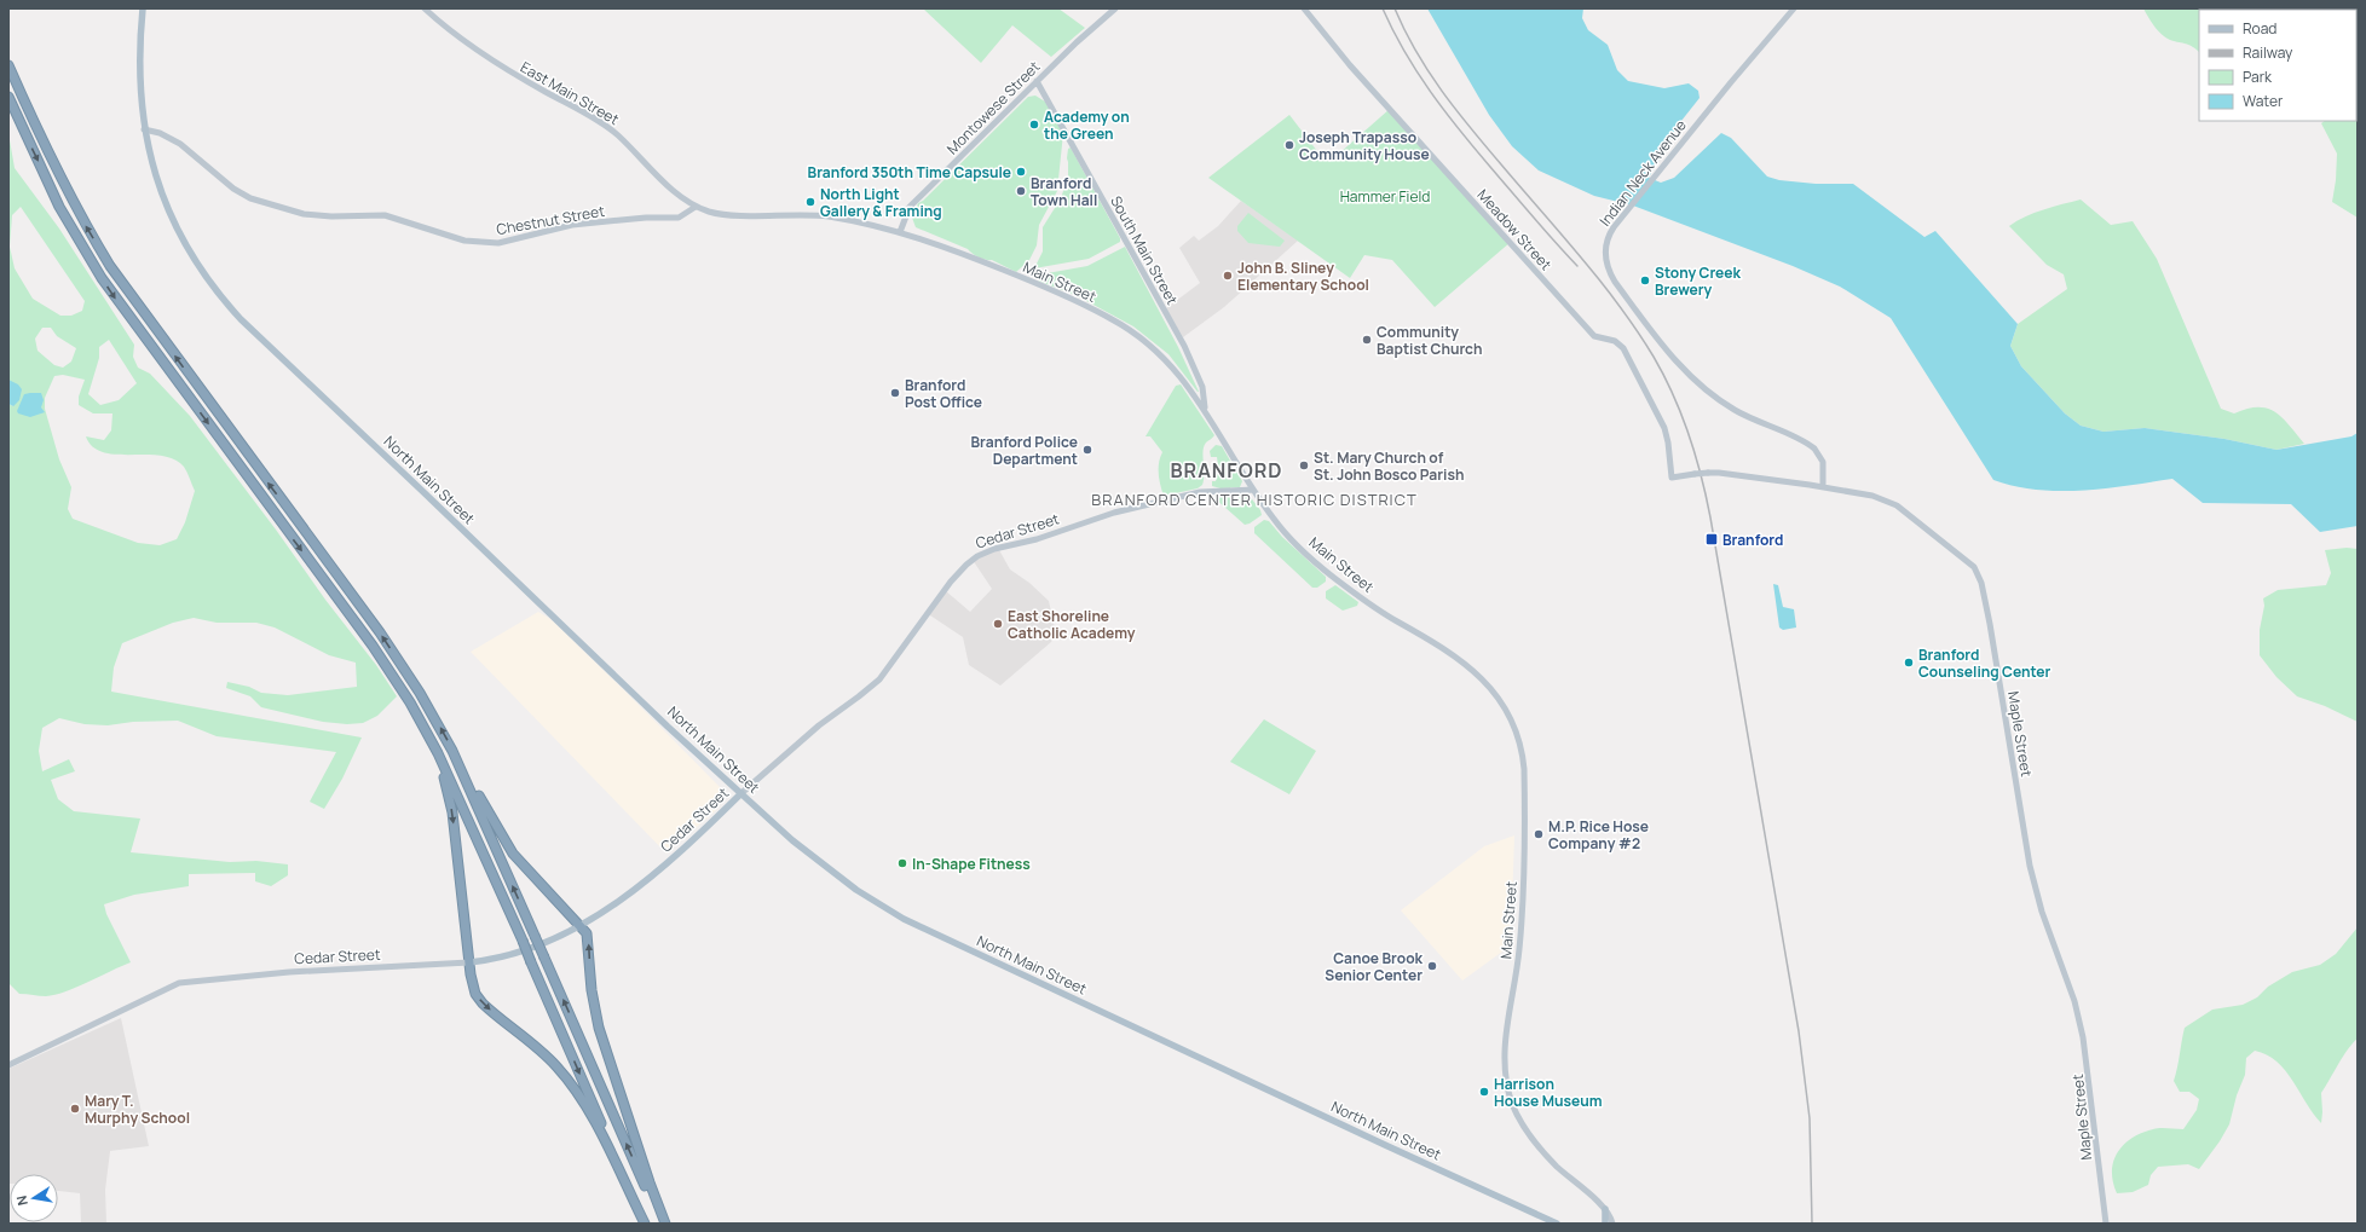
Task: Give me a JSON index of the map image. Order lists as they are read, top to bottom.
{
  "streets": {
    "main road": ["North Main Street", "Cedar Street"],
    "street": [
      "East Main Street",
      "Montowese Street",
      "Indian Neck Avenue",
      "Chestnut Street",
      "Meadow Street",
      "South Main Street",
      "Main Street",
      "Maple Street"
    ]
  },
  "crossings": [
    ["East Main Street", "Chestnut Street"],
    ["East Main Street", "Main Street"],
    ["Montowese Street", "South Main Street"],
    ["Montowese Street", "Main Street"],
    ["Indian Neck Avenue", "Maple Street"],
    ["Chestnut Street", "Main Street"],
    ["Chestnut Street", "North Main Street"],
    ["Meadow Street", "Maple Street"],
    ["South Main Street", "Main Street"],
    ["Main Street", "Cedar Street"],
    ["North Main Street", "Cedar Street"]
  ],
  "districts": ["BRANFORD", "BRANFORD CENTER HISTORIC DISTRICT"],
  "parks": ["Hammer Field"],
  "places": {
    "other": [
      "Academy on the Green",
      "Joseph Trapasso Community House",
      "Branford 350th Time Capsule",
      "Branford Town Hall",
      "North Light Gallery & Framing",
      "John B. Sliney Elementary School",
      "Stony Creek Brewery",
      "Community Baptist Church",
      "Branford Post Office",
      "Branford Police Department",
      "St. Mary Church of St. John Bosco Parish",
      "East Shoreline Catholic Academy",
      "Branford Counseling Center",
      "M.P. Rice Hose Company #2",
      "In-Shape Fitness",
      "Canoe Brook Senior Center",
      "Harrison House Museum",
      "Mary T. Murphy School"
    ],
    "transit": ["Branford"]
  },
  "legend": [
    "Road",
    "Railway",
    "Park",
    "Water"
  ],
  "north": "left"
}
